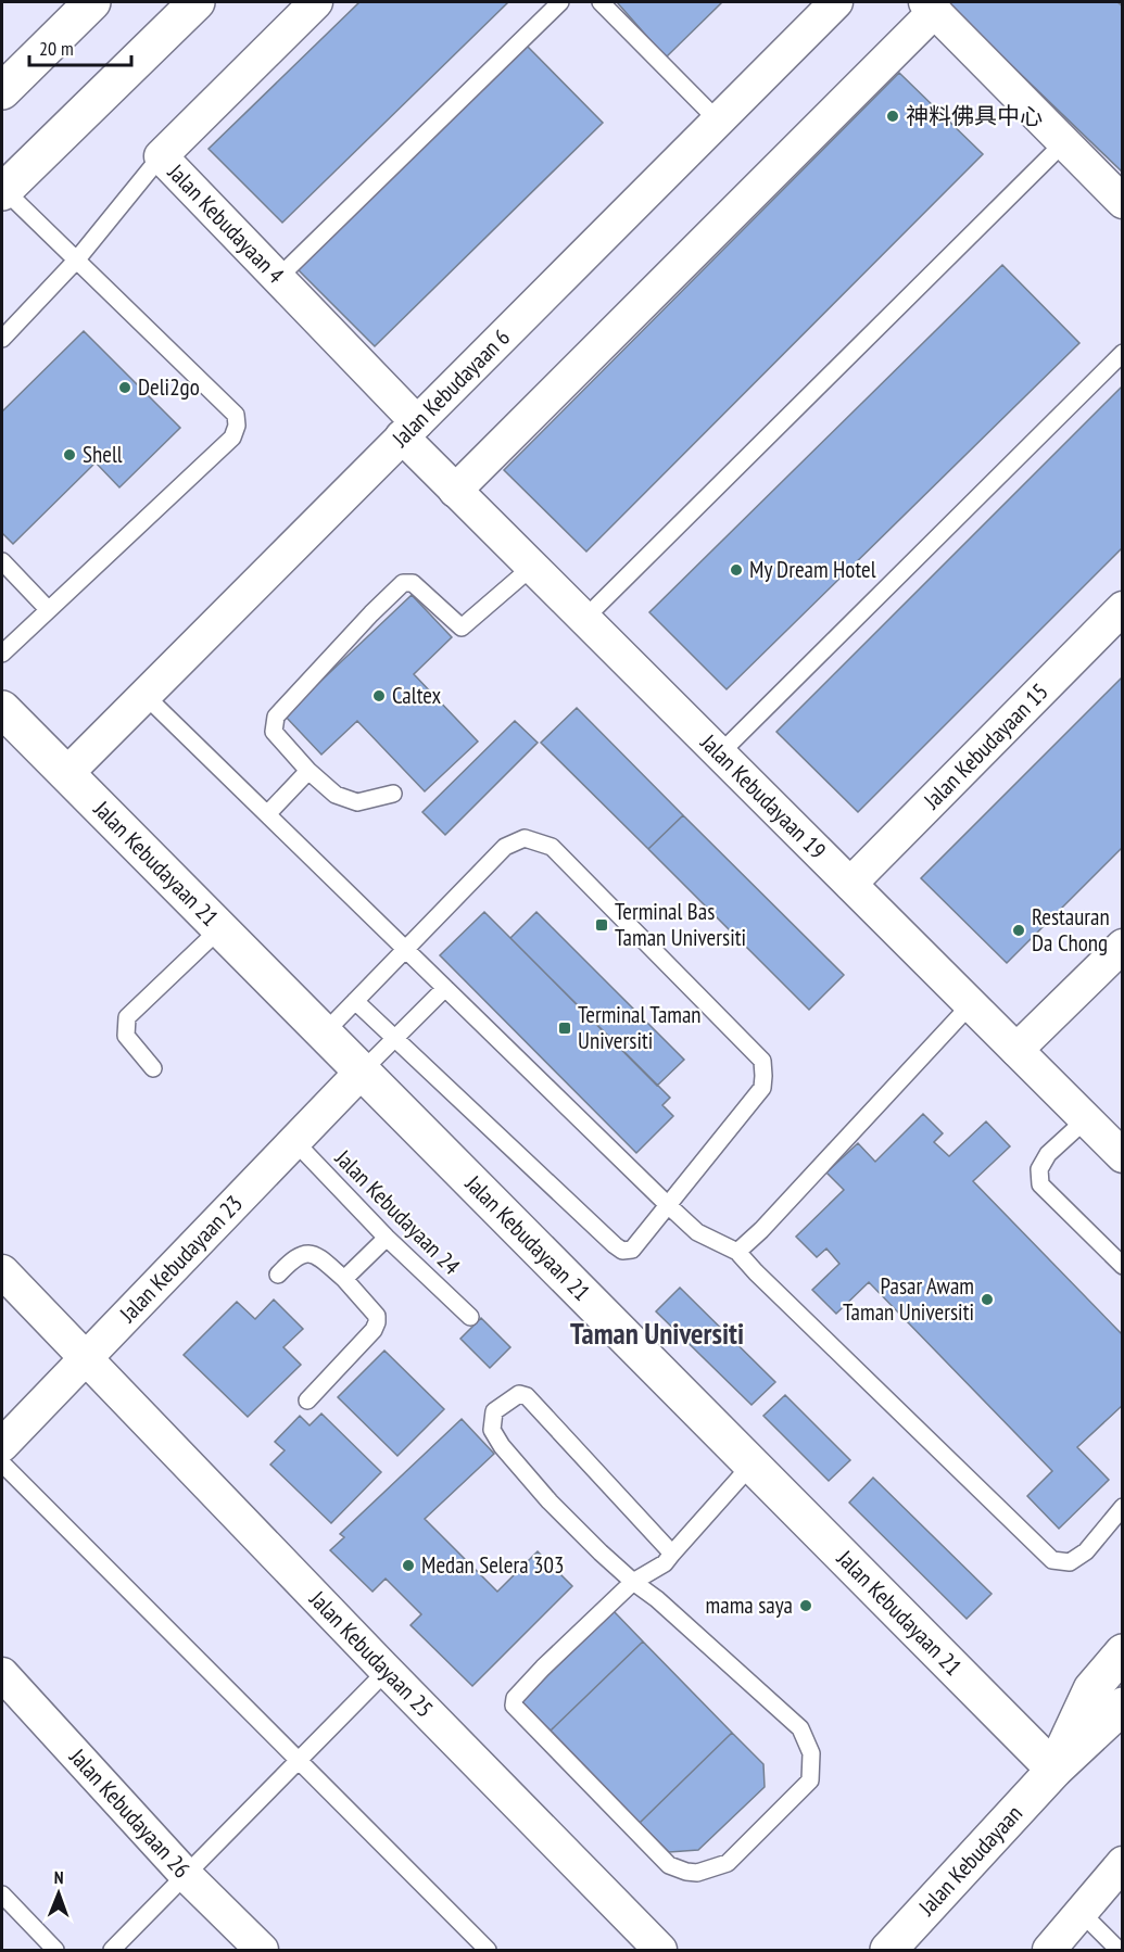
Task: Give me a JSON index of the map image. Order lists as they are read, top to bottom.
{
  "streets": {
    "street": [
      "Jalan Kebudayaan 4",
      "Jalan Kebudayaan 6",
      "Jalan Kebudayaan 15",
      "Jalan Kebudayaan 19",
      "Jalan Kebudayaan 21",
      "Jalan Kebudayaan 23",
      "Jalan Kebudayaan 25",
      "Jalan Kebudayaan 26",
      "Jalan Kebudayaan"
    ],
    "lane": ["Jalan Kebudayaan 24"]
  },
  "crossings": [
    ["Jalan Kebudayaan 4", "Jalan Kebudayaan 6"],
    ["Jalan Kebudayaan 4", "Jalan Kebudayaan 19"],
    ["Jalan Kebudayaan 6", "Jalan Kebudayaan 19"],
    ["Jalan Kebudayaan 6", "Jalan Kebudayaan 21"],
    ["Jalan Kebudayaan 15", "Jalan Kebudayaan 19"],
    ["Jalan Kebudayaan 21", "Jalan Kebudayaan 23"],
    ["Jalan Kebudayaan 21", "Jalan Kebudayaan"],
    ["Jalan Kebudayaan 24", "Jalan Kebudayaan 23"],
    ["Jalan Kebudayaan 23", "Jalan Kebudayaan 25"]
  ],
  "districts": ["Taman Universiti"],
  "places": {
    "other": [
      "神料佛具中心",
      "Deli2go",
      "Shell",
      "My Dream Hotel",
      "Caltex",
      "Restauran Da Chong",
      "Pasar Awam Taman Universiti",
      "Medan Selera 303",
      "mama saya"
    ],
    "transit": ["Terminal Bas Taman Universiti", "Terminal Taman Universiti"]
  },
  "scale_bar": "20 m",
  "north": "top"
}
